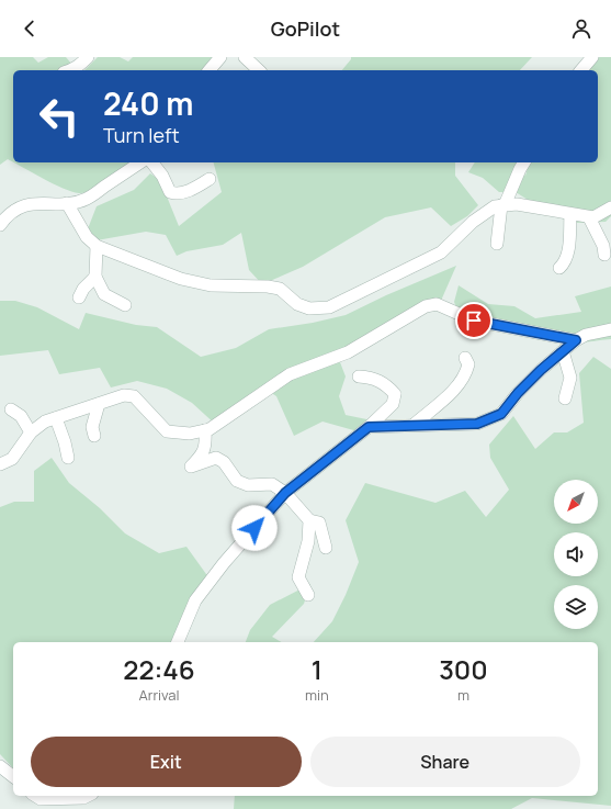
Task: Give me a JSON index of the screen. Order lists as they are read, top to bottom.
{
  "north": "bottom left",
  "page": {
    "header": "GoPilot",
    "turn": ["240 m", "Turn left"],
    "eta": [
      "22:46",
      "Arrival",
      "1",
      "min",
      "300",
      "m"
    ],
    "buttons": ["Exit", "Share"]
  }
}
